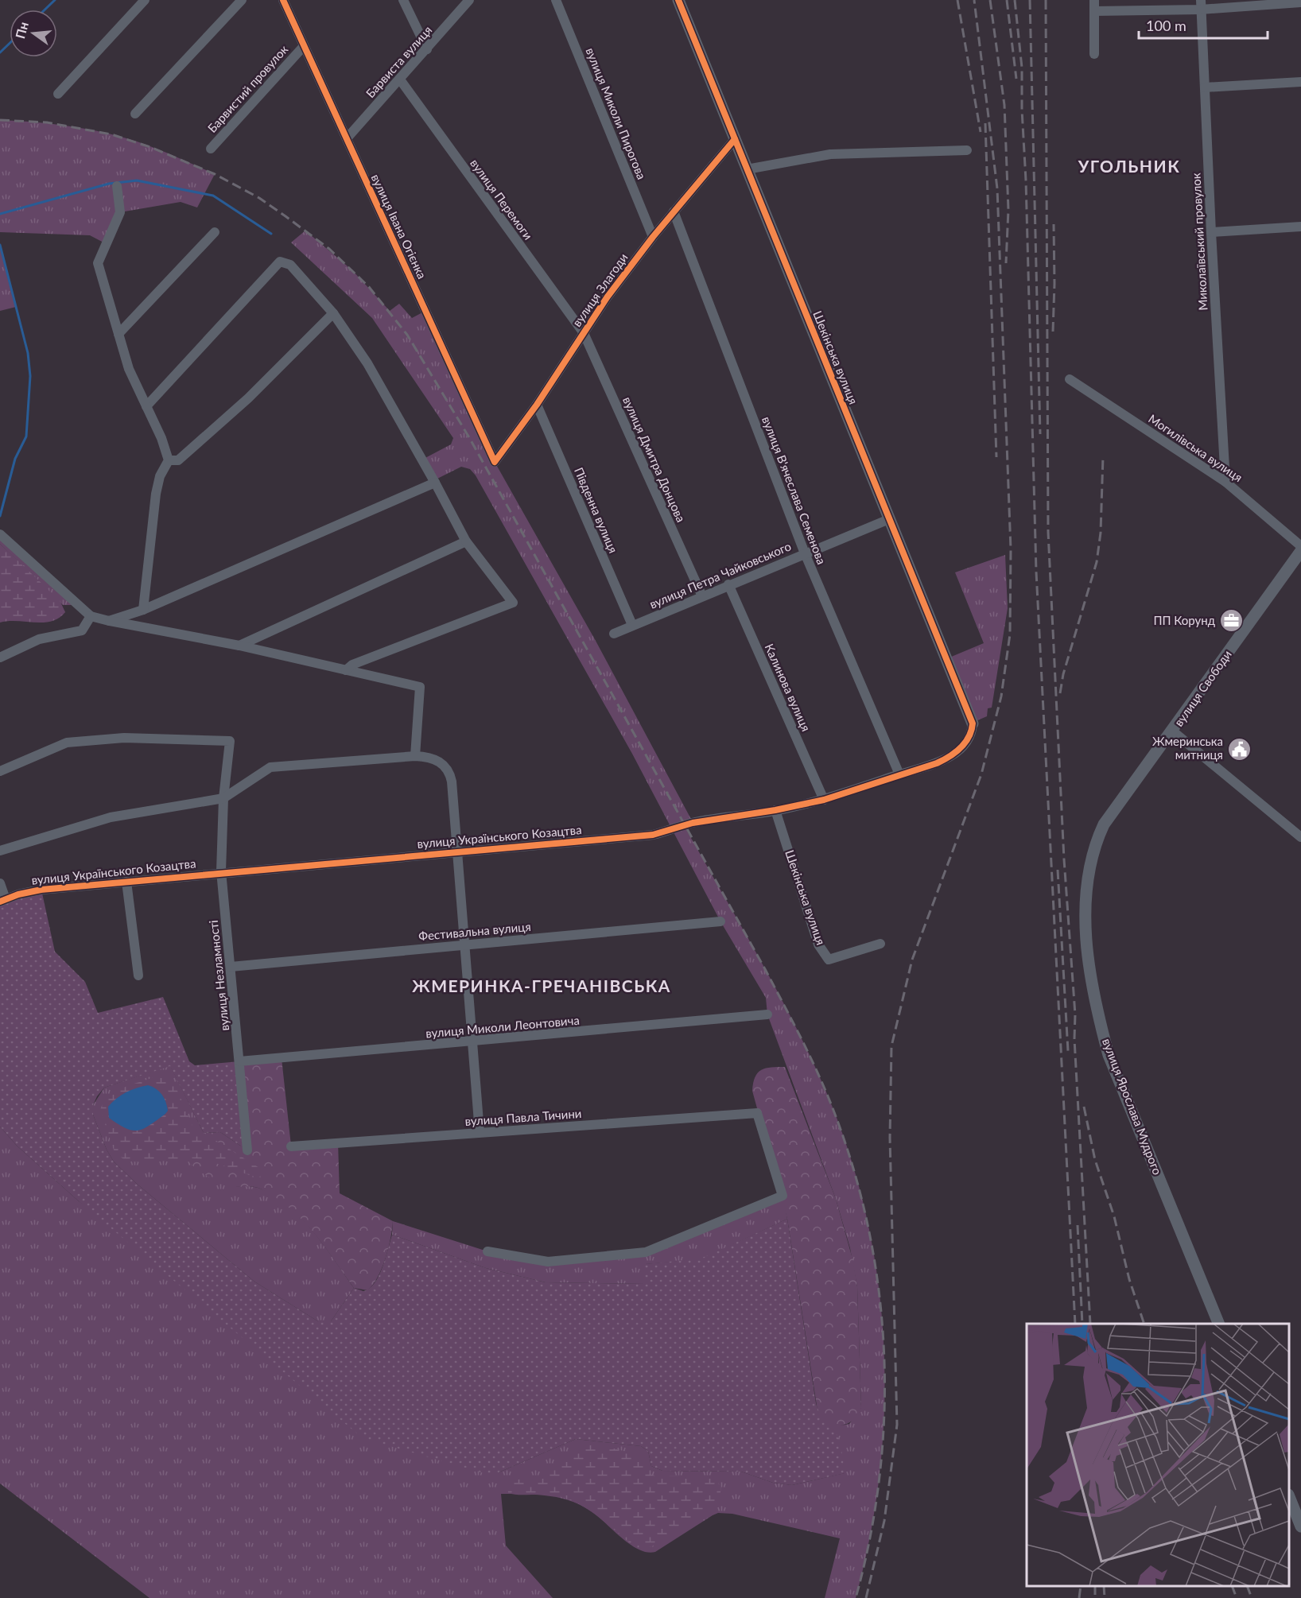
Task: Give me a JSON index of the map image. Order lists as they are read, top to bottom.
{
  "streets": {
    "street": [
      "Барвиста вулиця",
      "Барвистий провулок",
      "вулиця Миколи Пирогова",
      "вулиця Перемоги",
      "вулиця Івана Огієнка",
      "Миколаївський провулок",
      "вулиця Злагоди",
      "Шекінська вулиця",
      "Могилівська вулиця",
      "вулиця Дмитра Донцова",
      "вулиця В'ячеслава Семенова",
      "Південна вулиця",
      "вулиця Петра Чайковського",
      "Калинова вулиця",
      "вулиця Свободи",
      "вулиця Українського Козацтва",
      "Фестивальна вулиця",
      "вулиця Незламності",
      "вулиця Миколи Леонтовича",
      "вулиця Ярослава Мудрого",
      "вулиця Павла Тичини"
    ]
  },
  "crossings": [
    ["Барвиста вулиця", "вулиця Перемоги"],
    ["Барвиста вулиця", "вулиця Івана Огієнка"],
    ["Барвистий провулок", "вулиця Івана Огієнка"],
    ["вулиця Миколи Пирогова", "вулиця Злагоди"],
    ["вулиця Перемоги", "вулиця Злагоди"],
    ["вулиця Перемоги", "вулиця Дмитра Донцова"],
    ["вулиця Івана Огієнка", "вулиця Злагоди"],
    ["Миколаївський провулок", "Могилівська вулиця"],
    ["вулиця Злагоди", "Шекінська вулиця"],
    ["вулиця Злагоди", "вулиця Дмитра Донцова"],
    ["вулиця Злагоди", "вулиця В'ячеслава Семенова"],
    ["вулиця Злагоди", "Південна вулиця"],
    ["Шекінська вулиця", "вулиця Петра Чайковського"],
    ["Шекінська вулиця", "вулиця Українського Козацтва"],
    ["вулиця Дмитра Донцова", "вулиця Петра Чайковського"],
    ["вулиця В'ячеслава Семенова", "вулиця Петра Чайковського"],
    ["вулиця В'ячеслава Семенова", "вулиця Українського Козацтва"],
    ["Південна вулиця", "вулиця Петра Чайковського"],
    ["вулиця Петра Чайковського", "Калинова вулиця"],
    ["Калинова вулиця", "вулиця Українського Козацтва"],
    ["вулиця Свободи", "вулиця Ярослава Мудрого"],
    ["вулиця Українського Козацтва", "вулиця Незламності"],
    ["Фестивальна вулиця", "вулиця Незламності"],
    ["вулиця Незламності", "вулиця Миколи Леонтовича"]
  ],
  "districts": ["УГОЛЬНИК", "ЖМЕРИНКА-ГРЕЧАНІВСЬКА"],
  "places": {
    "office": ["ПП Корунд"],
    "public building": ["Жмеринська митниця"]
  },
  "scale_bar": "100 m",
  "north": "left"
}
